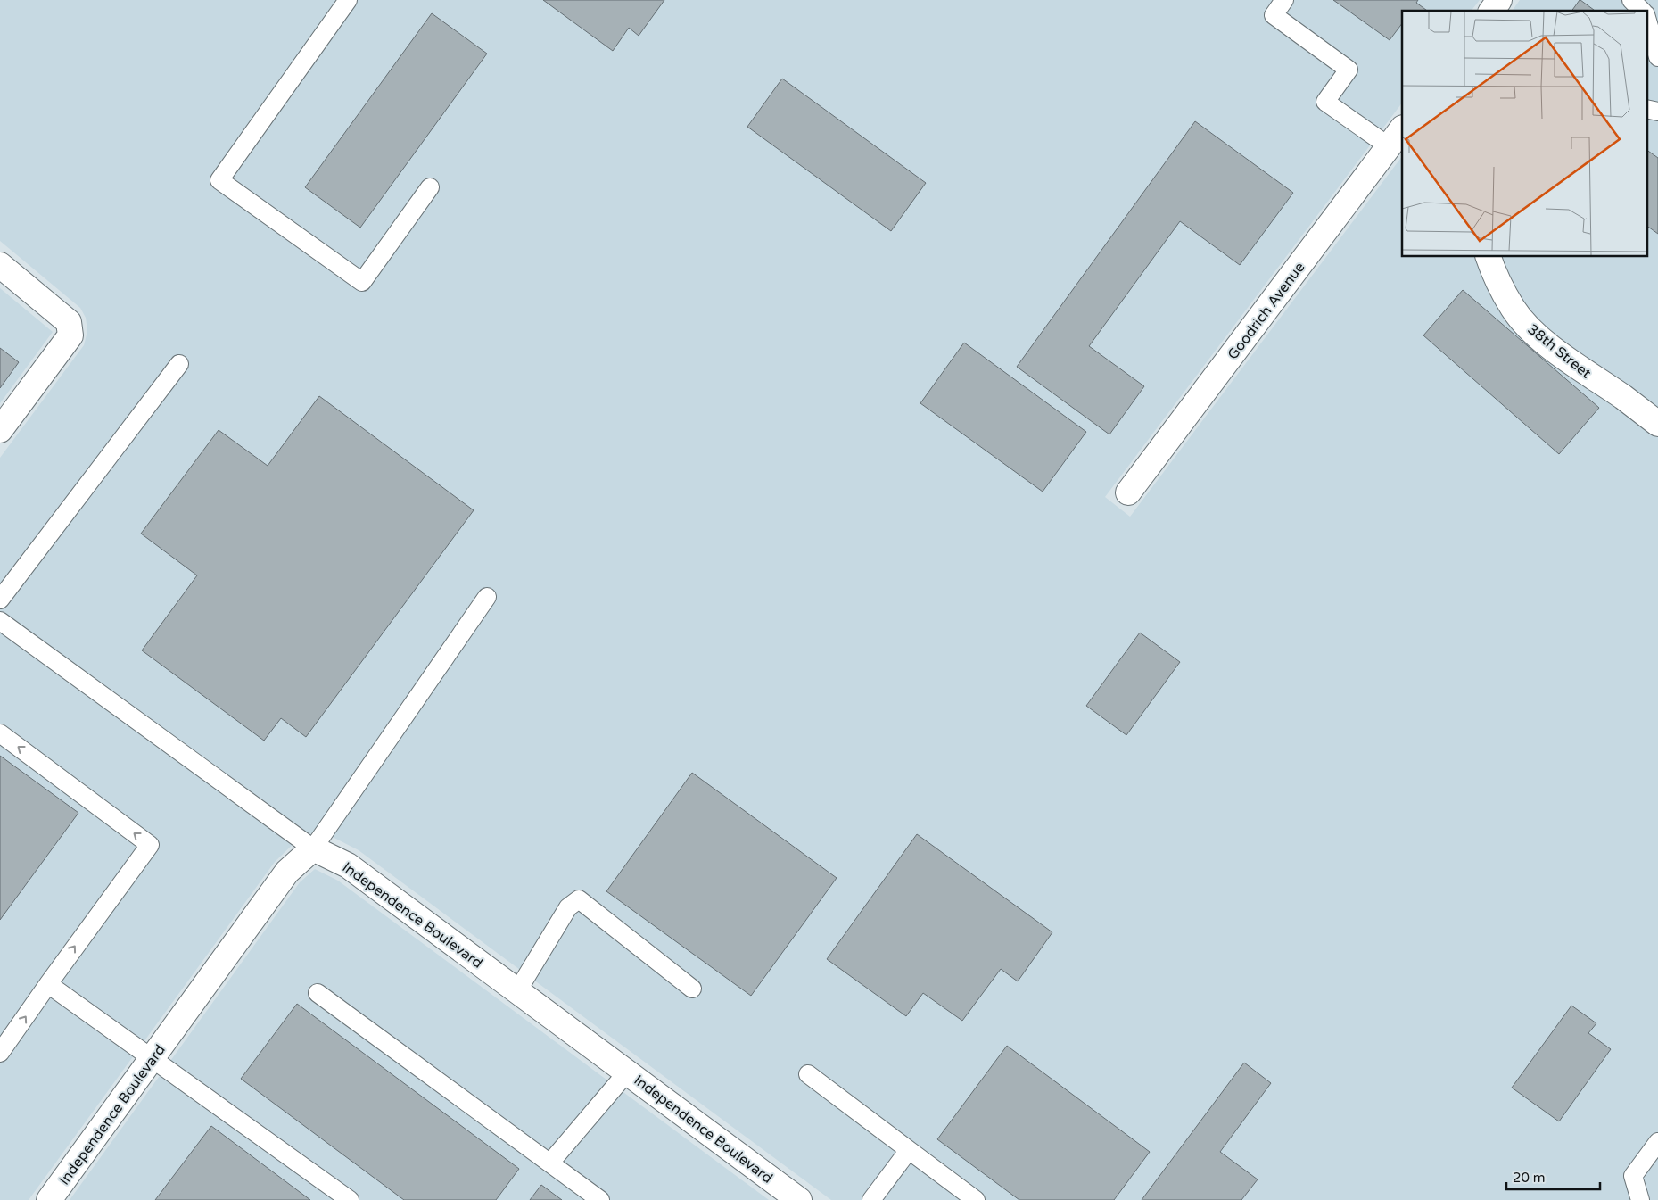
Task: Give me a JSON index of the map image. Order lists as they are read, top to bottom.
{
  "streets": {
    "street": ["Goodrich Avenue", "38th Street", "Independence Boulevard"]
  },
  "scale_bar": "20 m"
}
